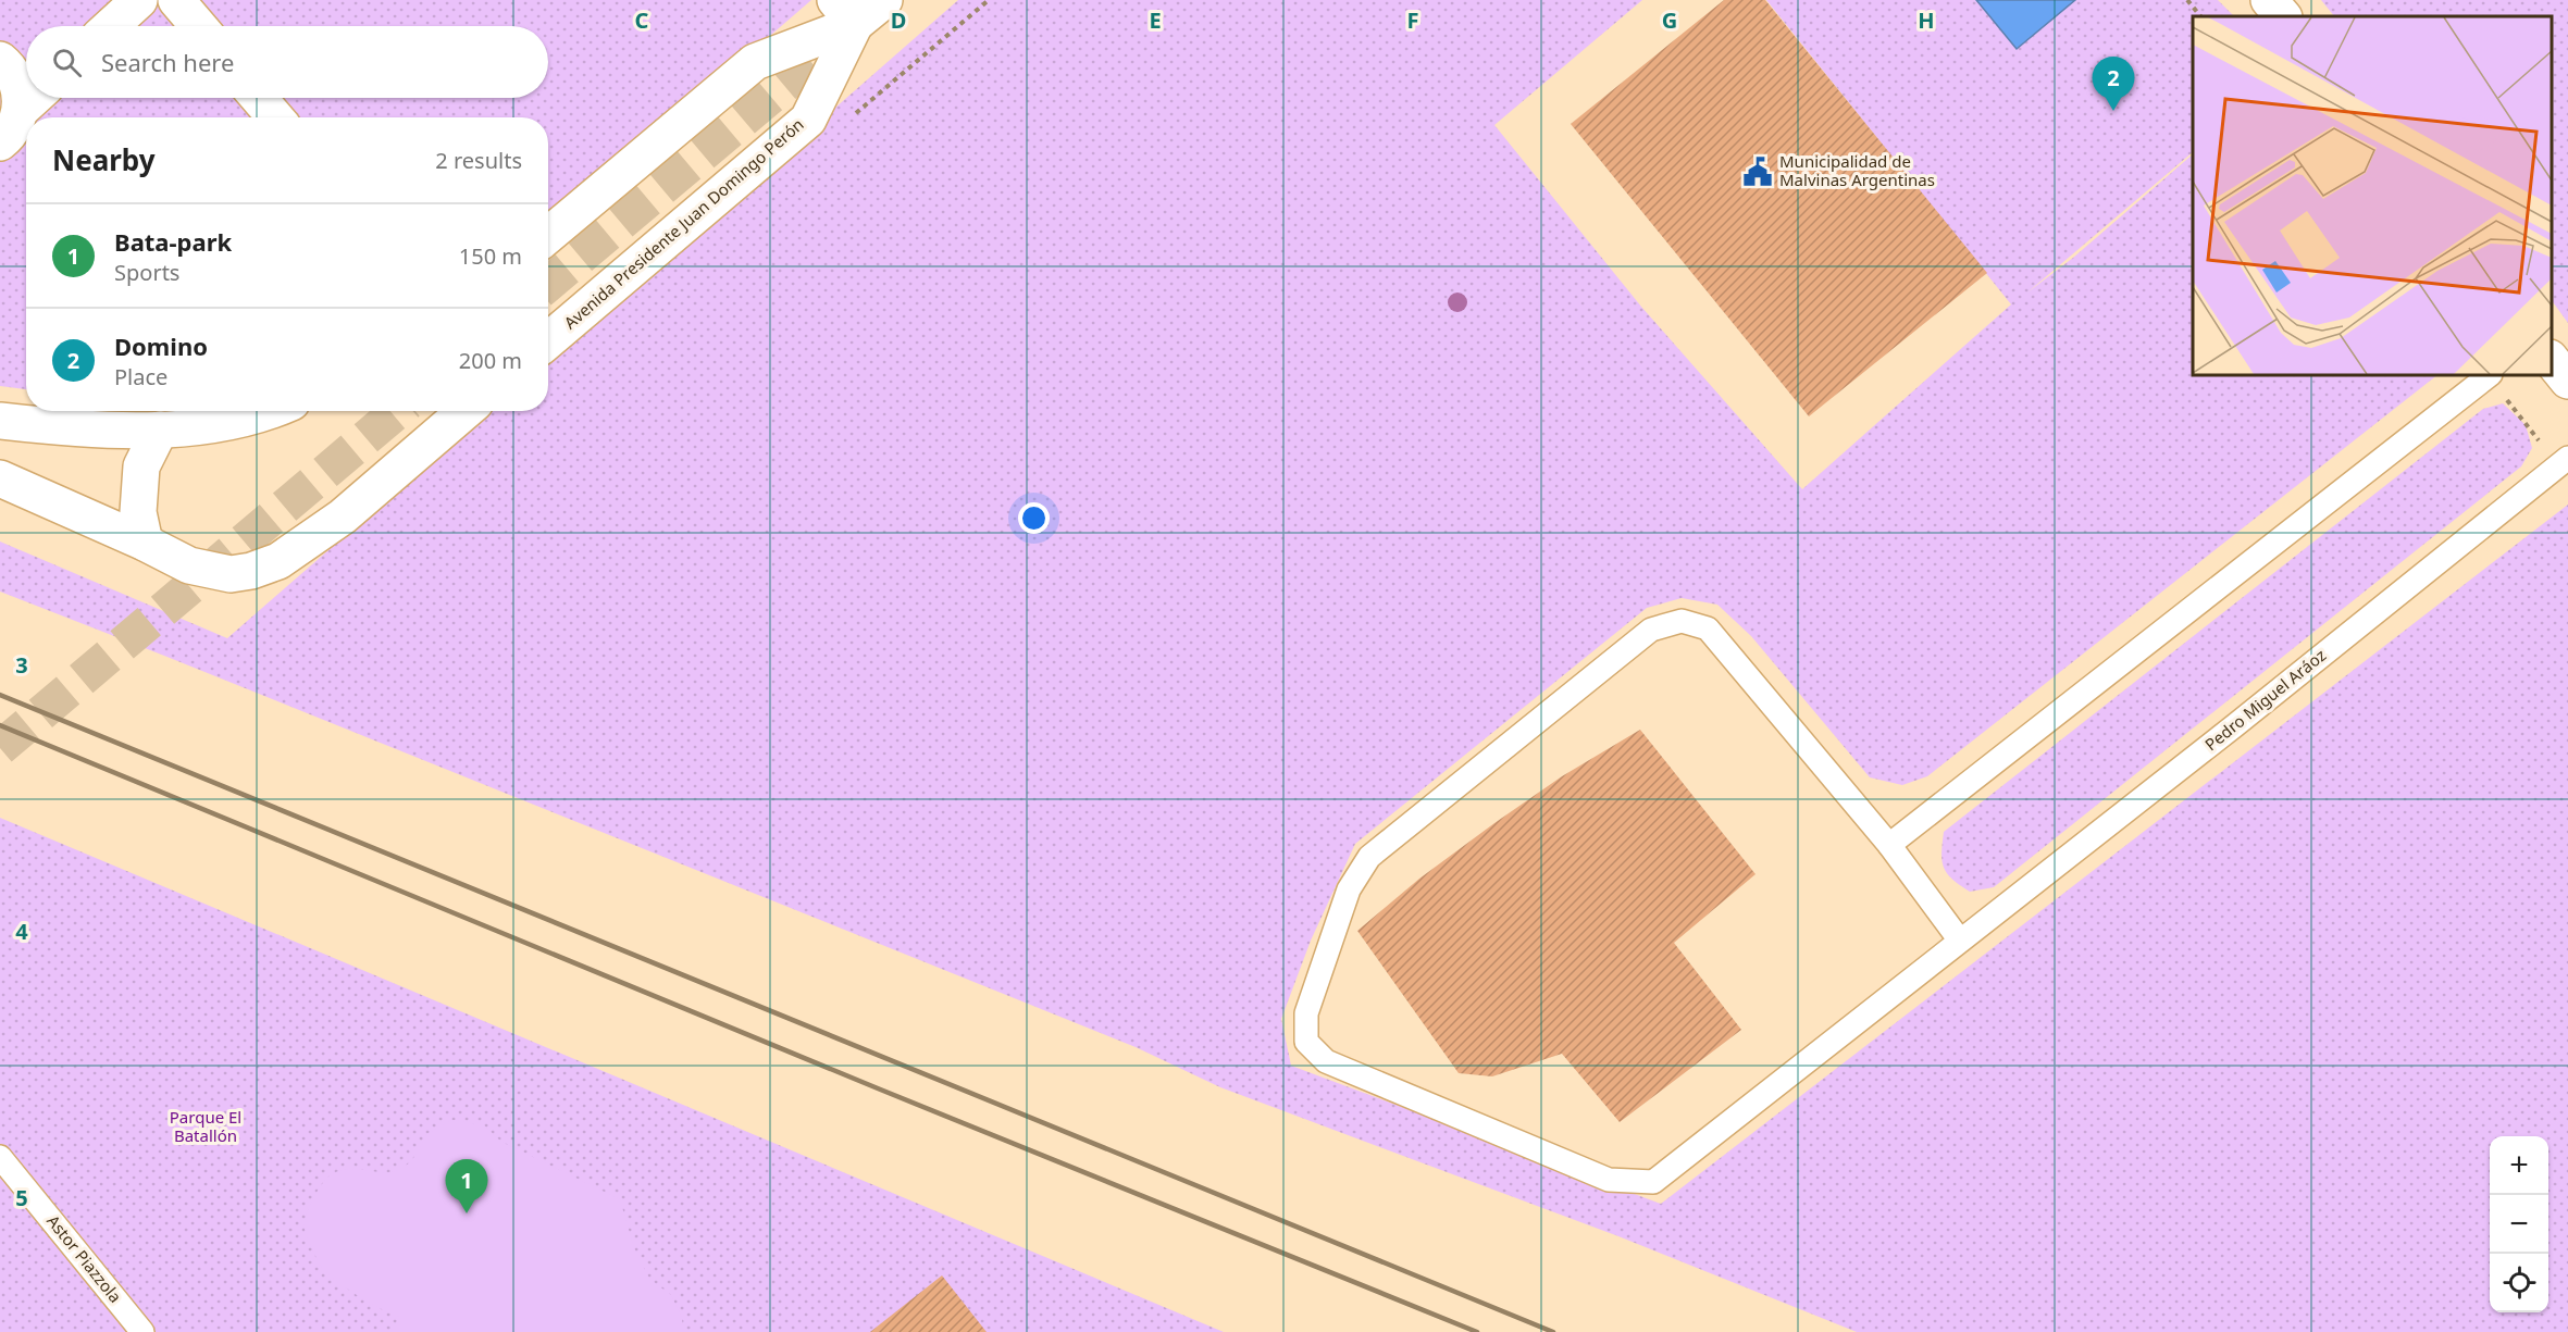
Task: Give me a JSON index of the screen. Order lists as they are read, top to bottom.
{
  "streets": {
    "main road": ["Avenida Presidente Juan Domingo Perón"],
    "lane": ["Pedro Miguel Aráoz", "Astor Piazzola"]
  },
  "parks": ["Parque El Batallón"],
  "places": {
    "public building": ["Municipalidad de Malvinas Argentinas"]
  },
  "page": {
    "search": "Search here",
    "pins": ["2", "1"],
    "heading": ["Nearby", "2 results"],
    "list": [
      {
        "mark": "1",
        "name": "Bata-park",
        "note": "Sports",
        "value": "150 m"
      },
      {
        "mark": "2",
        "name": "Domino",
        "note": "Place",
        "value": "200 m"
      }
    ],
    "map_buttons": ["+", "−"]
  },
  "grid": {
    "columns": [
      "C",
      "D",
      "E",
      "F",
      "G",
      "H"
    ],
    "rows": ["3", "4", "5"]
  }
}
